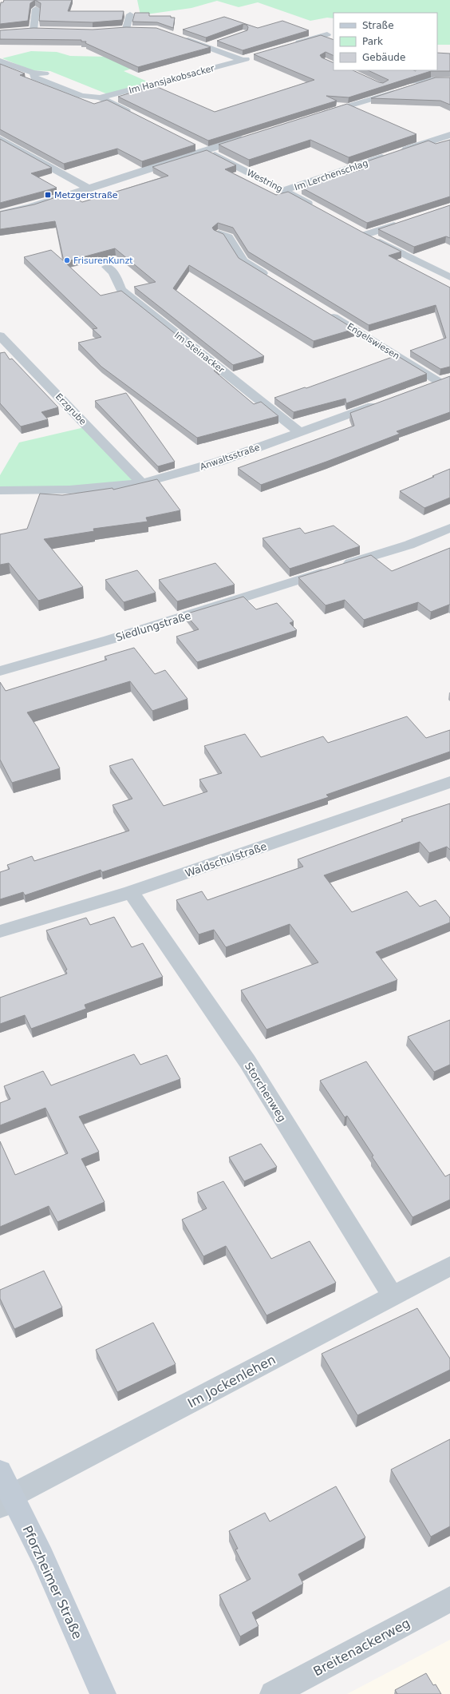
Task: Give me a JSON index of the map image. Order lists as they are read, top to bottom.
{
  "streets": {
    "main road": ["Pforzheimer Straße"],
    "street": [
      "Im Hansjakobsacker",
      "Im Lerchenschlag",
      "Westring",
      "Engelswiesen",
      "Im Steinacker",
      "Erzgrube",
      "Anwaltsstraße",
      "Siedlungstraße",
      "Waldschulstraße",
      "Storchenweg",
      "Im Jockenlehen",
      "Breitenackerweg"
    ]
  },
  "crossings": [
    ["Im Lerchenschlag", "Westring"],
    ["Im Steinacker", "Anwaltsstraße"],
    ["Erzgrube", "Anwaltsstraße"],
    ["Waldschulstraße", "Storchenweg"],
    ["Storchenweg", "Im Jockenlehen"],
    ["Im Jockenlehen", "Pforzheimer Straße"]
  ],
  "places": {
    "transit": ["Metzgerstraße"],
    "other": ["FrisurenKunzt"]
  },
  "legend": ["Straße", "Park", "Gebäude"]
}
